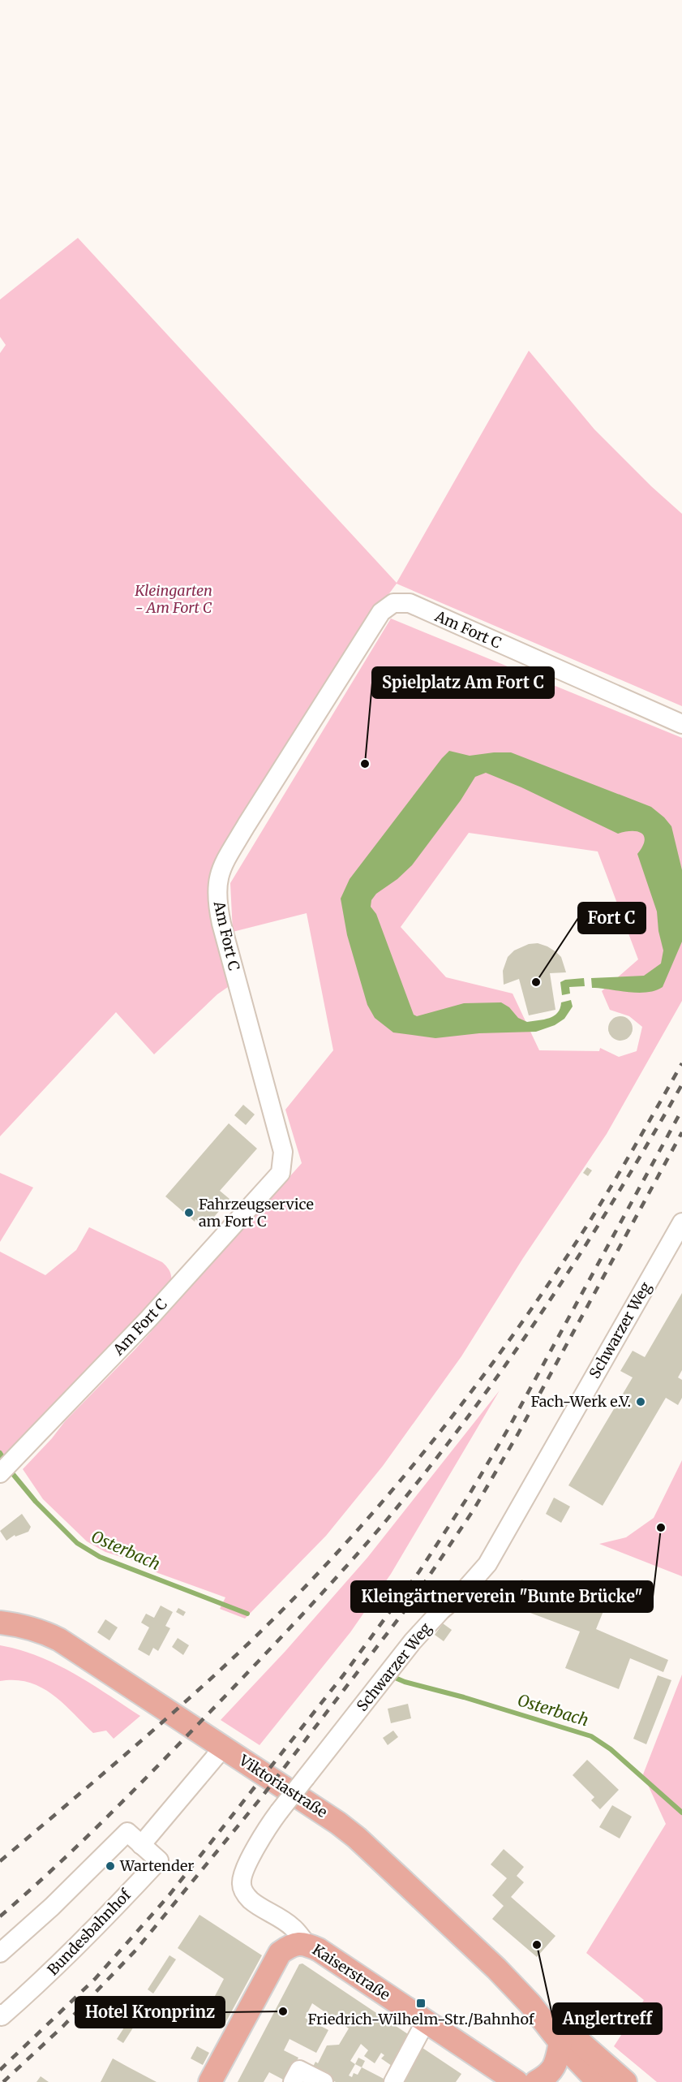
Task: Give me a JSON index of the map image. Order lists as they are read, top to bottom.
{
  "streets": {
    "main road": ["Viktoriastraße", "Kaiserstraße"],
    "street": ["Am Fort C", "Schwarzer Weg", "Bundesbahnhof"]
  },
  "crossings": [
    ["Schwarzer Weg", "Kaiserstraße"]
  ],
  "water": ["Osterbach"],
  "parks": ["Kleingarten - Am Fort C"],
  "places": {
    "other": [
      "Spielplatz Am Fort C",
      "Fort C",
      "Fahrzeugservice am Fort C",
      "Fach-Werk e.V.",
      "Kleingärtnerverein \"Bunte Brücke\"",
      "Wartender",
      "Anglertreff",
      "Hotel Kronprinz"
    ],
    "transit": ["Friedrich-Wilhelm-Str./Bahnhof"]
  }
}
